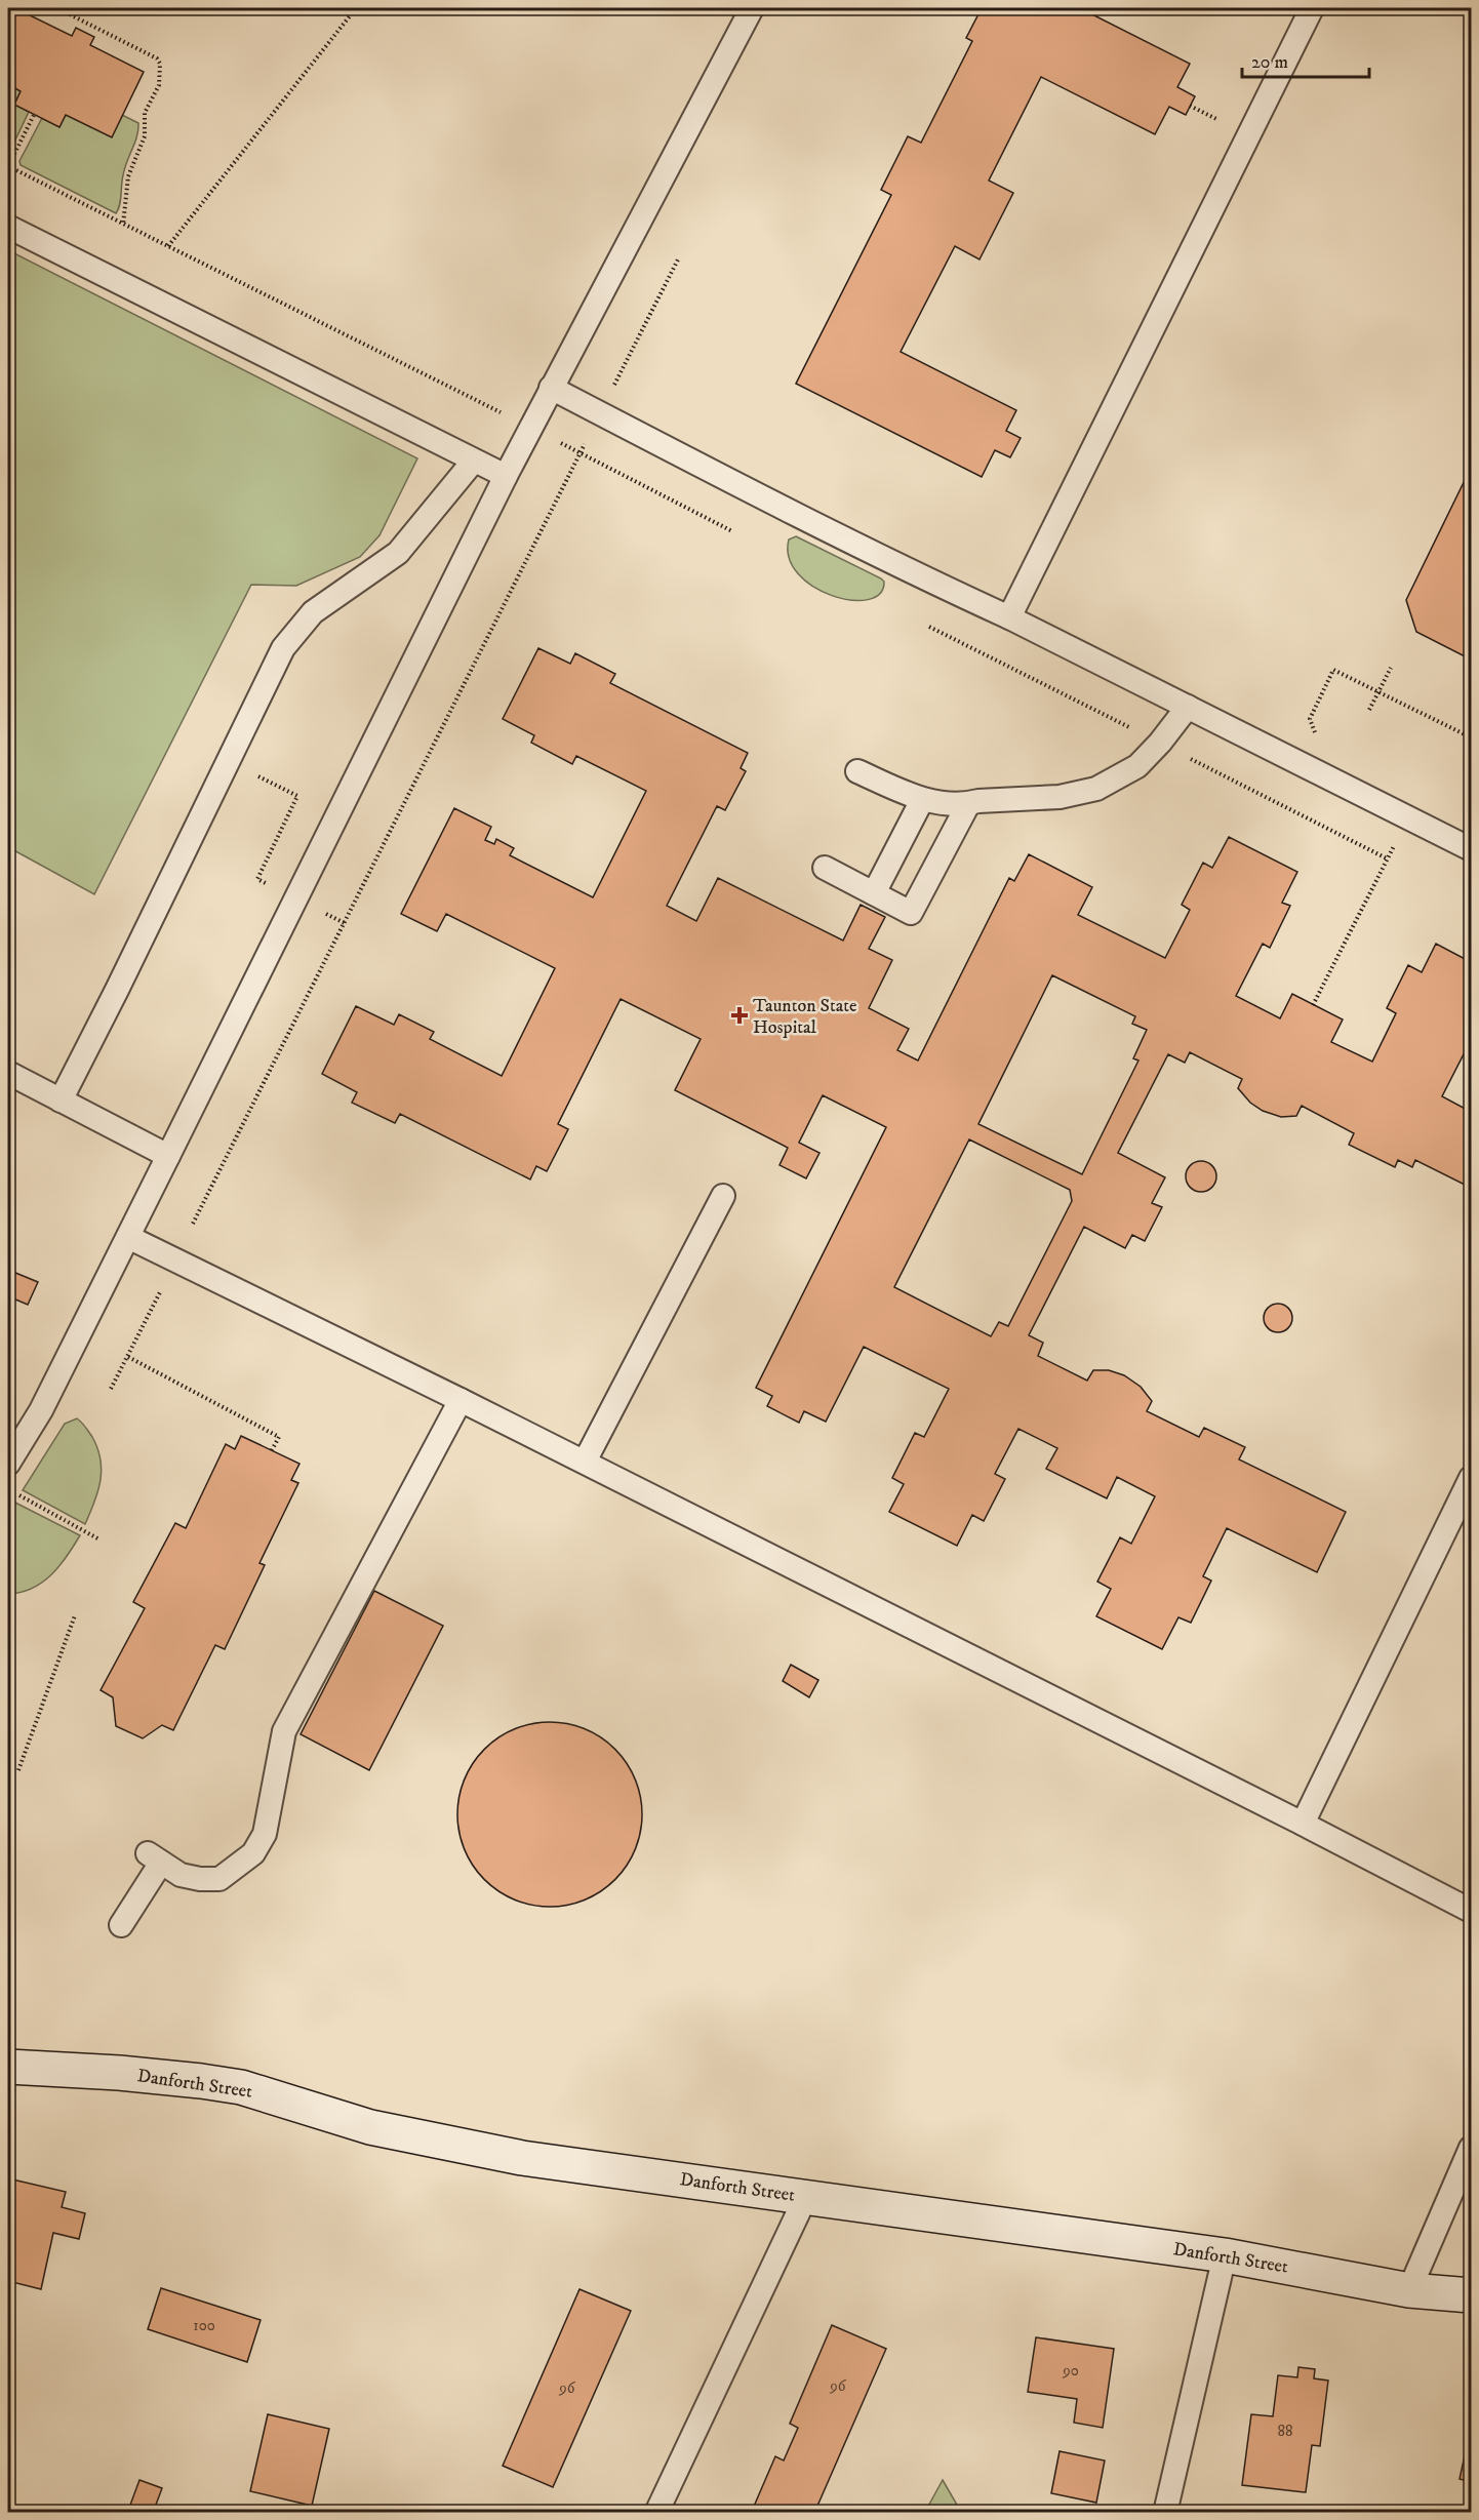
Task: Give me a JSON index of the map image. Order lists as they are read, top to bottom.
{
  "streets": {
    "street": ["Danforth Street"]
  },
  "places": {
    "health": ["Taunton State Hospital"]
  },
  "house_numbers": [
    "100",
    "90",
    "96",
    "96",
    "88"
  ],
  "scale_bar": "20 m"
}
